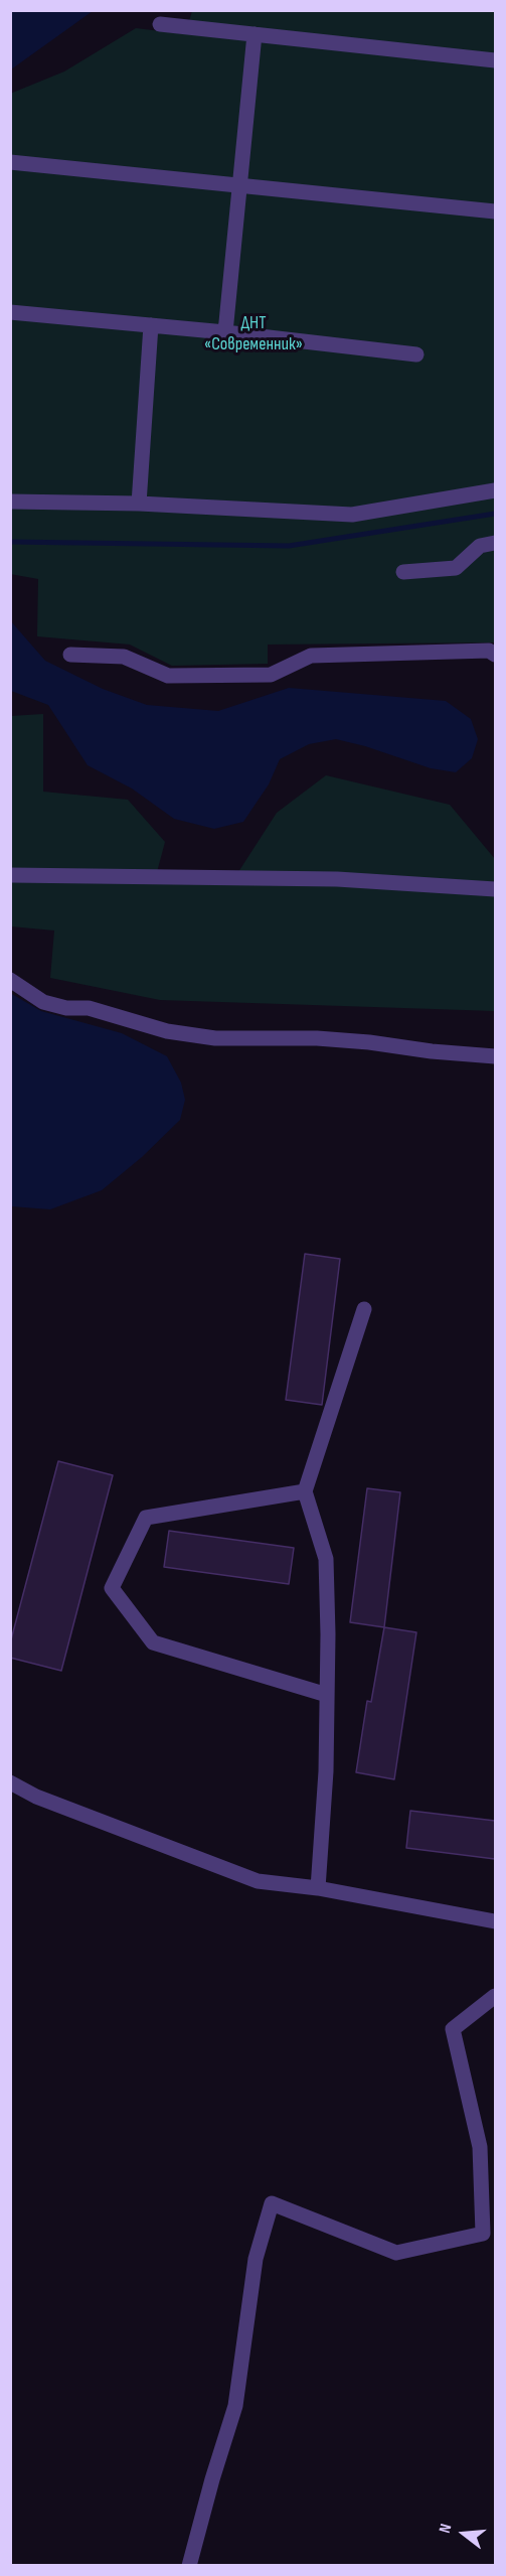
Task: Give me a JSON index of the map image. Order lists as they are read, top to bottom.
{
  "parks": ["ДНТ «Современник»"],
  "north": "left"
}
